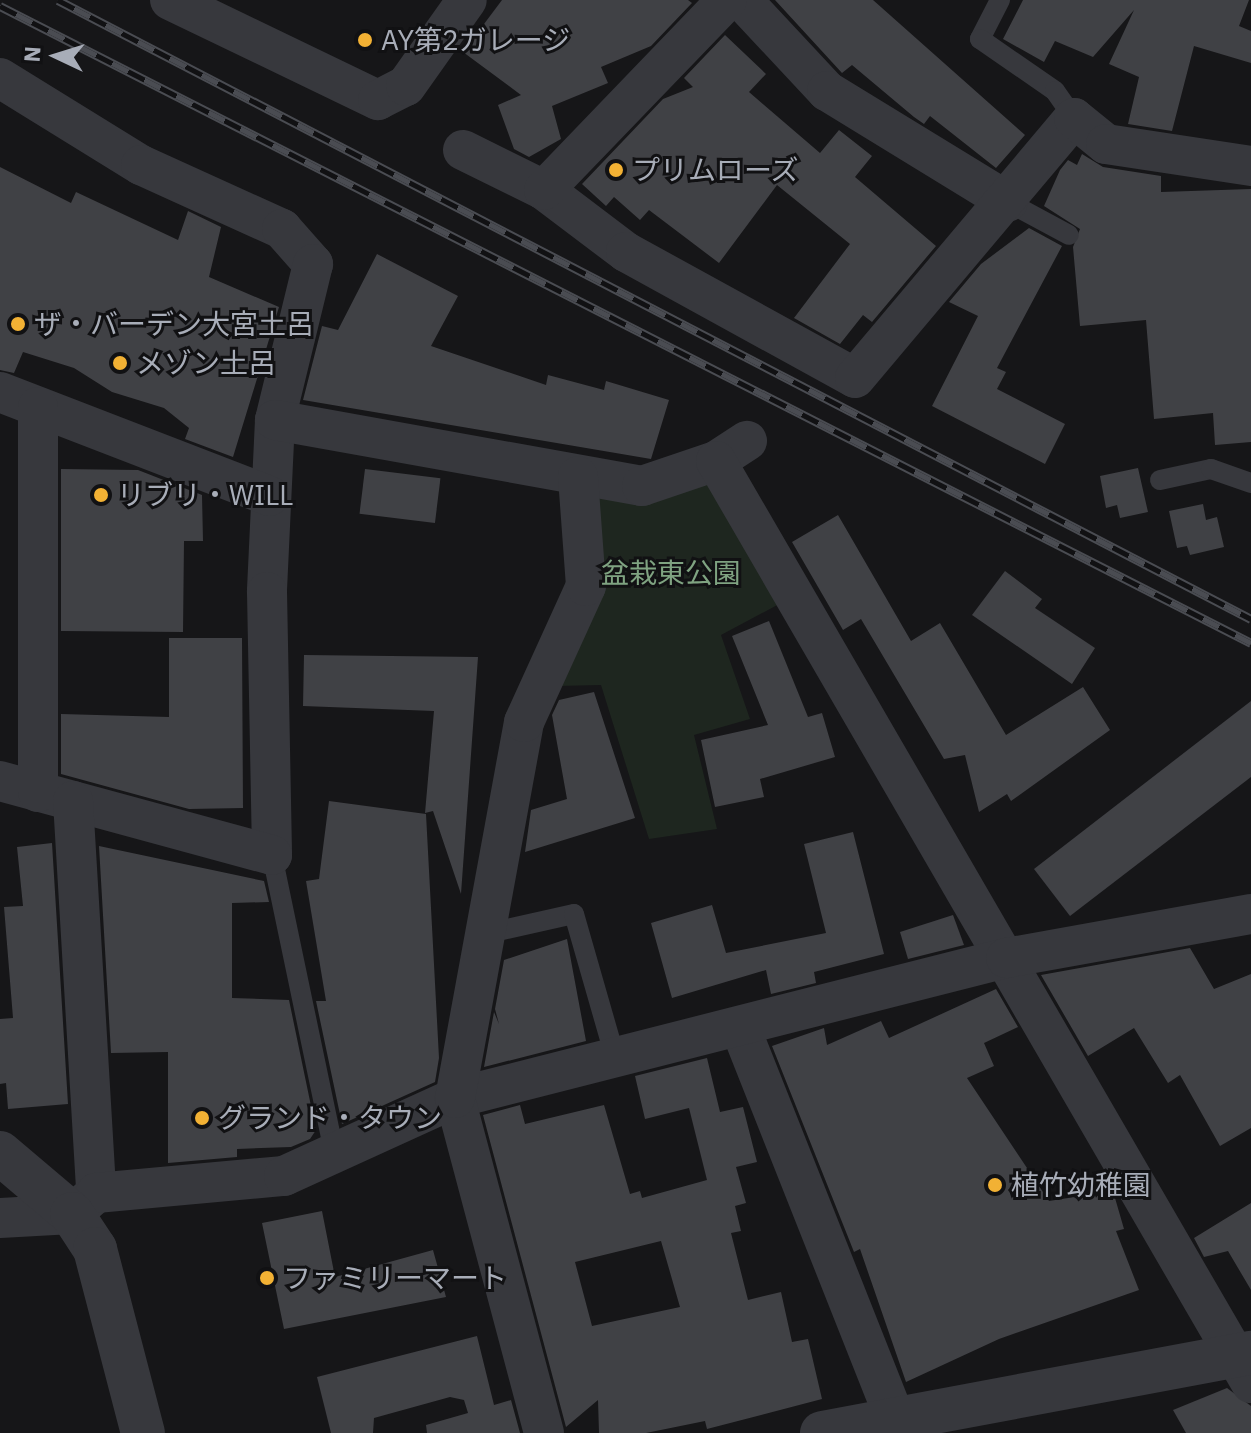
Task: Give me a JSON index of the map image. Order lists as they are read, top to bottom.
{
  "parks": ["盆栽東公園"],
  "places": [
    "AY第2ガレージ",
    "プリムローズ",
    "ザ・バーデン大宮土呂",
    "メゾン土呂",
    "リブリ・WILL",
    "グランド・タウン",
    "植竹幼稚園",
    "ファミリーマート"
  ],
  "north": "left"
}
